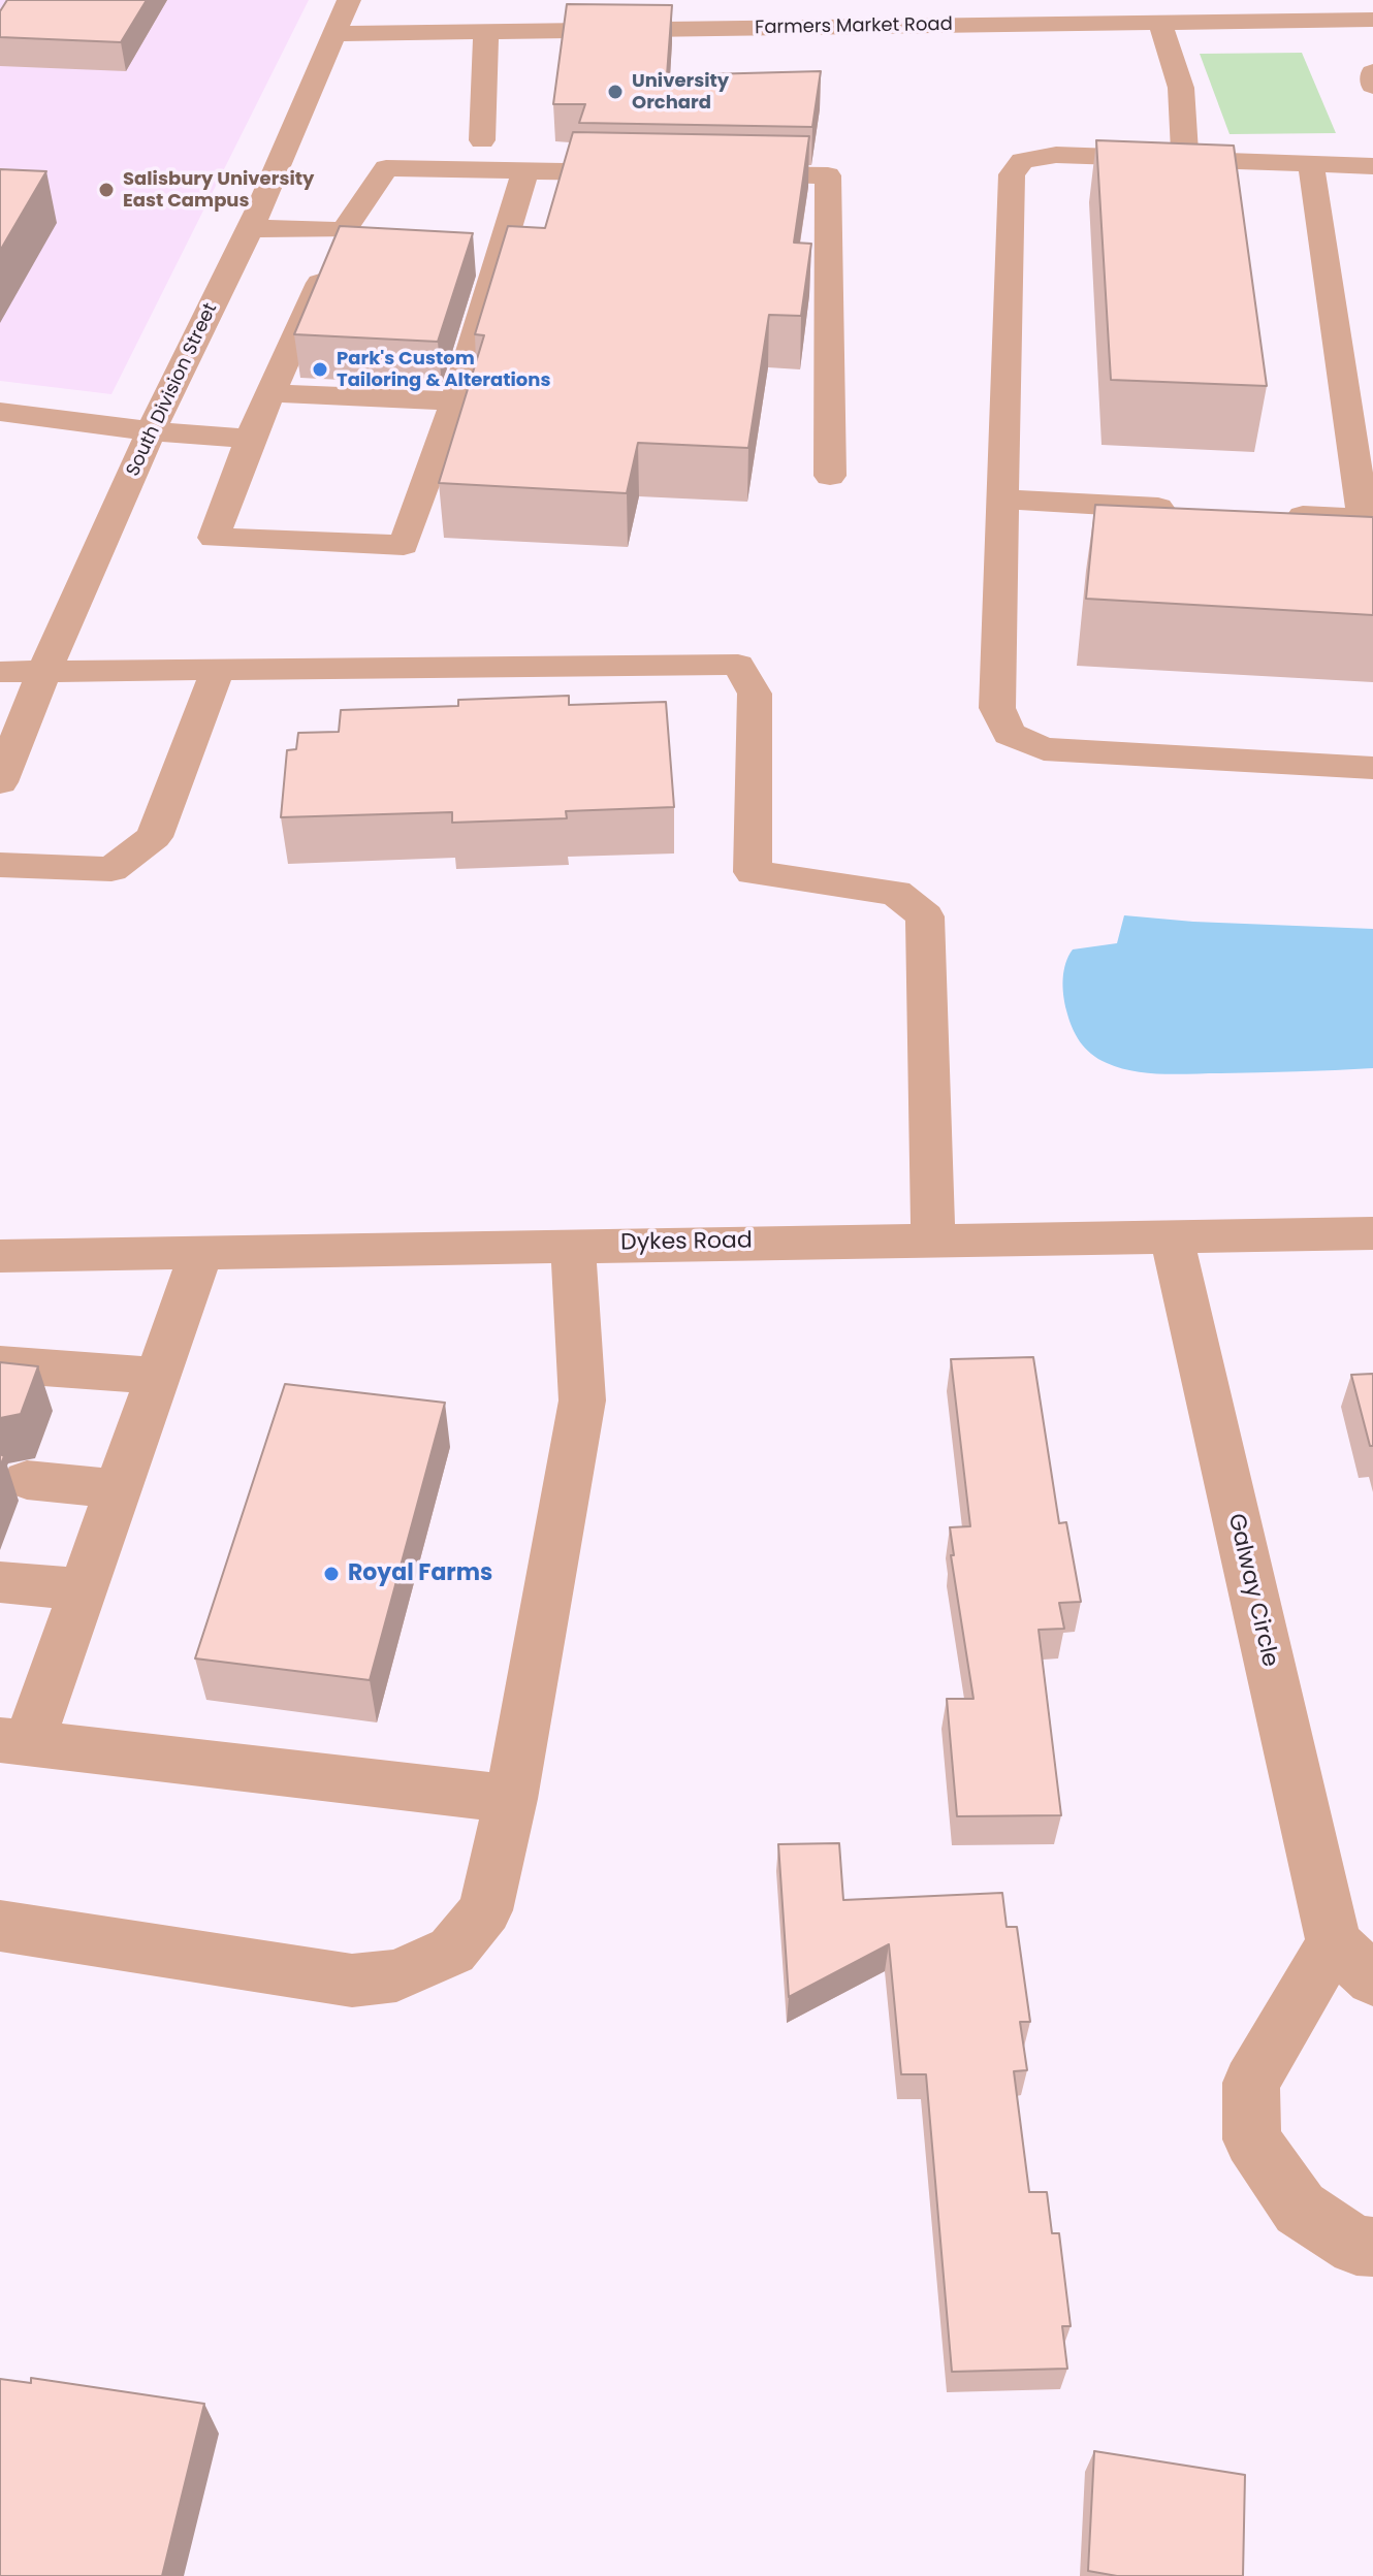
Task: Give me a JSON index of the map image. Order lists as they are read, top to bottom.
{
  "streets": {
    "street": [
      "Farmers Market Road",
      "South Division Street",
      "Dykes Road",
      "Galway Circle"
    ]
  },
  "crossings": [
    ["Farmers Market Road", "South Division Street"],
    ["Dykes Road", "Galway Circle"]
  ],
  "places": [
    "University Orchard",
    "Salisbury University East Campus",
    "Park's Custom Tailoring & Alterations",
    "Royal Farms"
  ]
}
